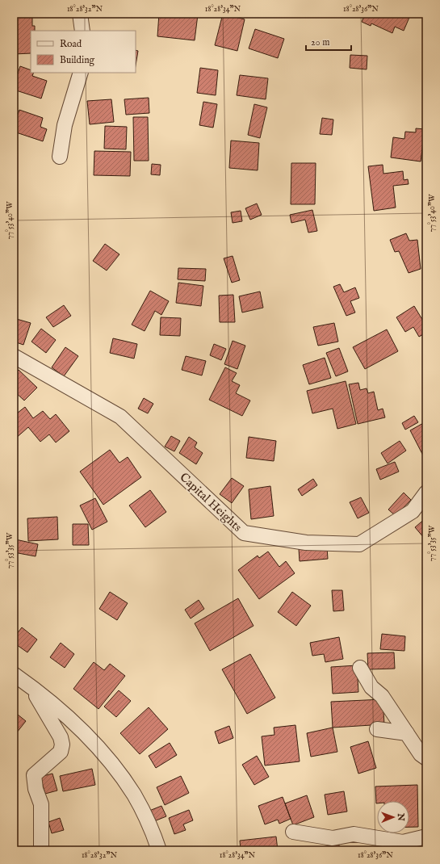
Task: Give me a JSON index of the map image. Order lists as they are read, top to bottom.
{
  "streets": {
    "street": ["Capital Heights"]
  },
  "legend": ["Road", "Building"],
  "scale_bar": "20 m",
  "north": "right",
  "coordinates": [
    "18°28'32\"N",
    "18°28'34\"N",
    "18°28'36\"N",
    "77°53'40\"W",
    "77°53'35\"W"
  ]
}
